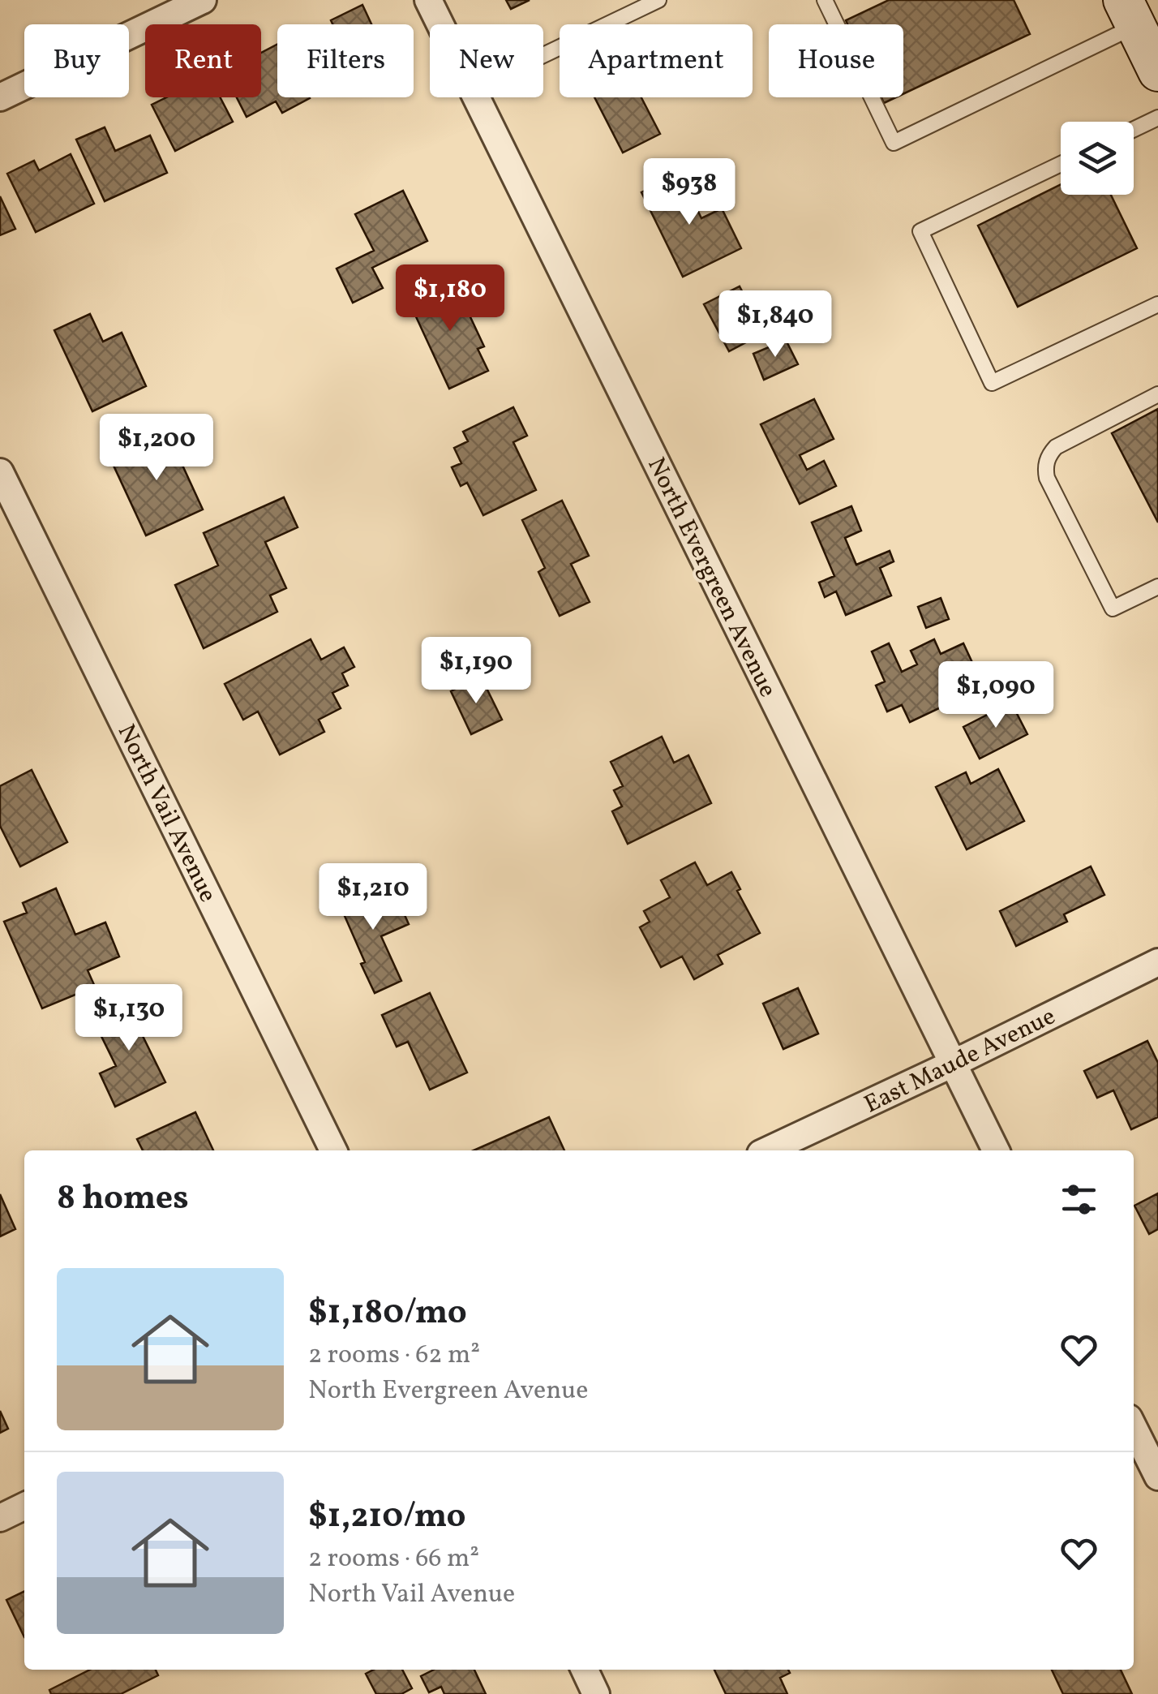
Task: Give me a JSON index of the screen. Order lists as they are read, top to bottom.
{
  "streets": {
    "street": ["North Evergreen Avenue", "North Vail Avenue", "East Maude Avenue"]
  },
  "crossings": [
    ["North Evergreen Avenue", "East Maude Avenue"]
  ],
  "page": {
    "chip": [
      "Buy",
      "Rent",
      "Filters",
      "New",
      "Apartment",
      "House"
    ],
    "price": [
      "$938",
      "$1,180",
      "$1,840",
      "$1,200",
      "$1,190",
      "$1,090",
      "$1,210",
      "$1,130"
    ],
    "heading": "8 homes",
    "list": [
      {
        "name": "$1,180/mo",
        "note": "2 rooms · 62 m² · North Evergreen Avenue"
      },
      {
        "name": "$1,210/mo",
        "note": "2 rooms · 66 m² · North Vail Avenue"
      }
    ]
  }
}
